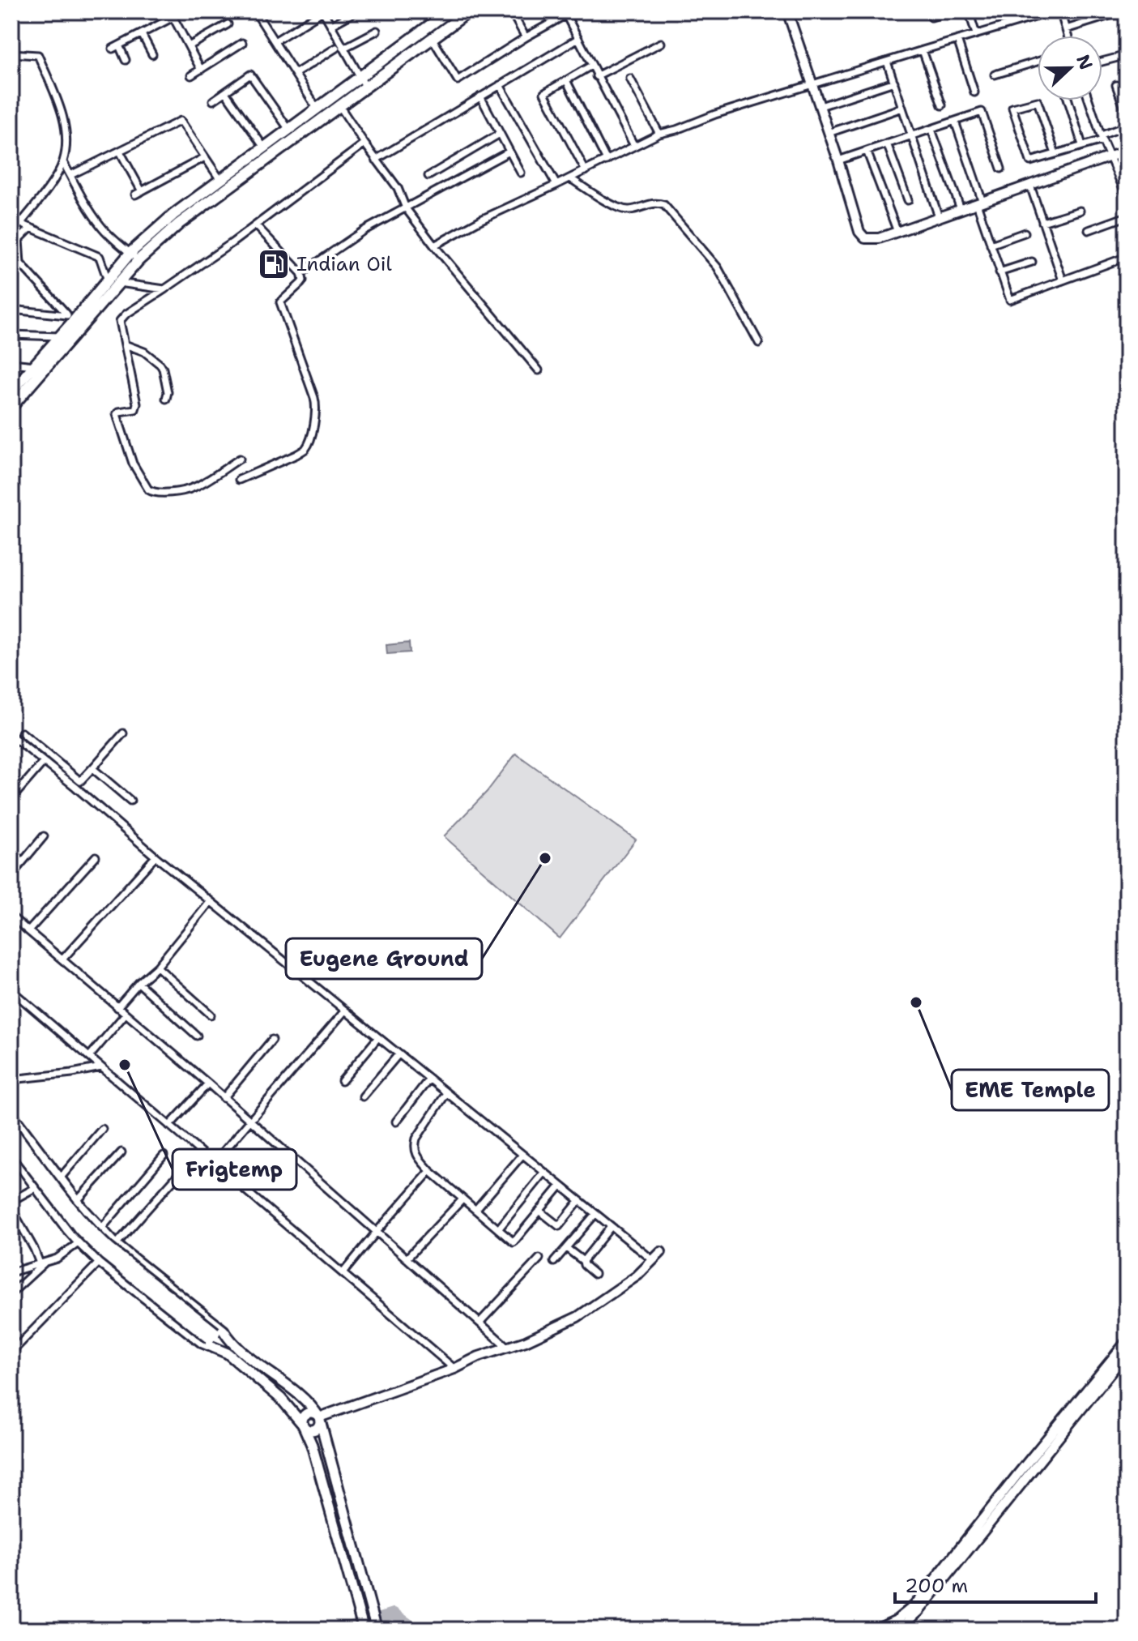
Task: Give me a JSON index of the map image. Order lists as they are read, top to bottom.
{
  "places": {
    "fuel station": ["Indian Oil"],
    "other": ["Eugene Ground", "EME Temple", "Frigtemp"]
  },
  "scale_bar": "200 m",
  "north": "right"
}
